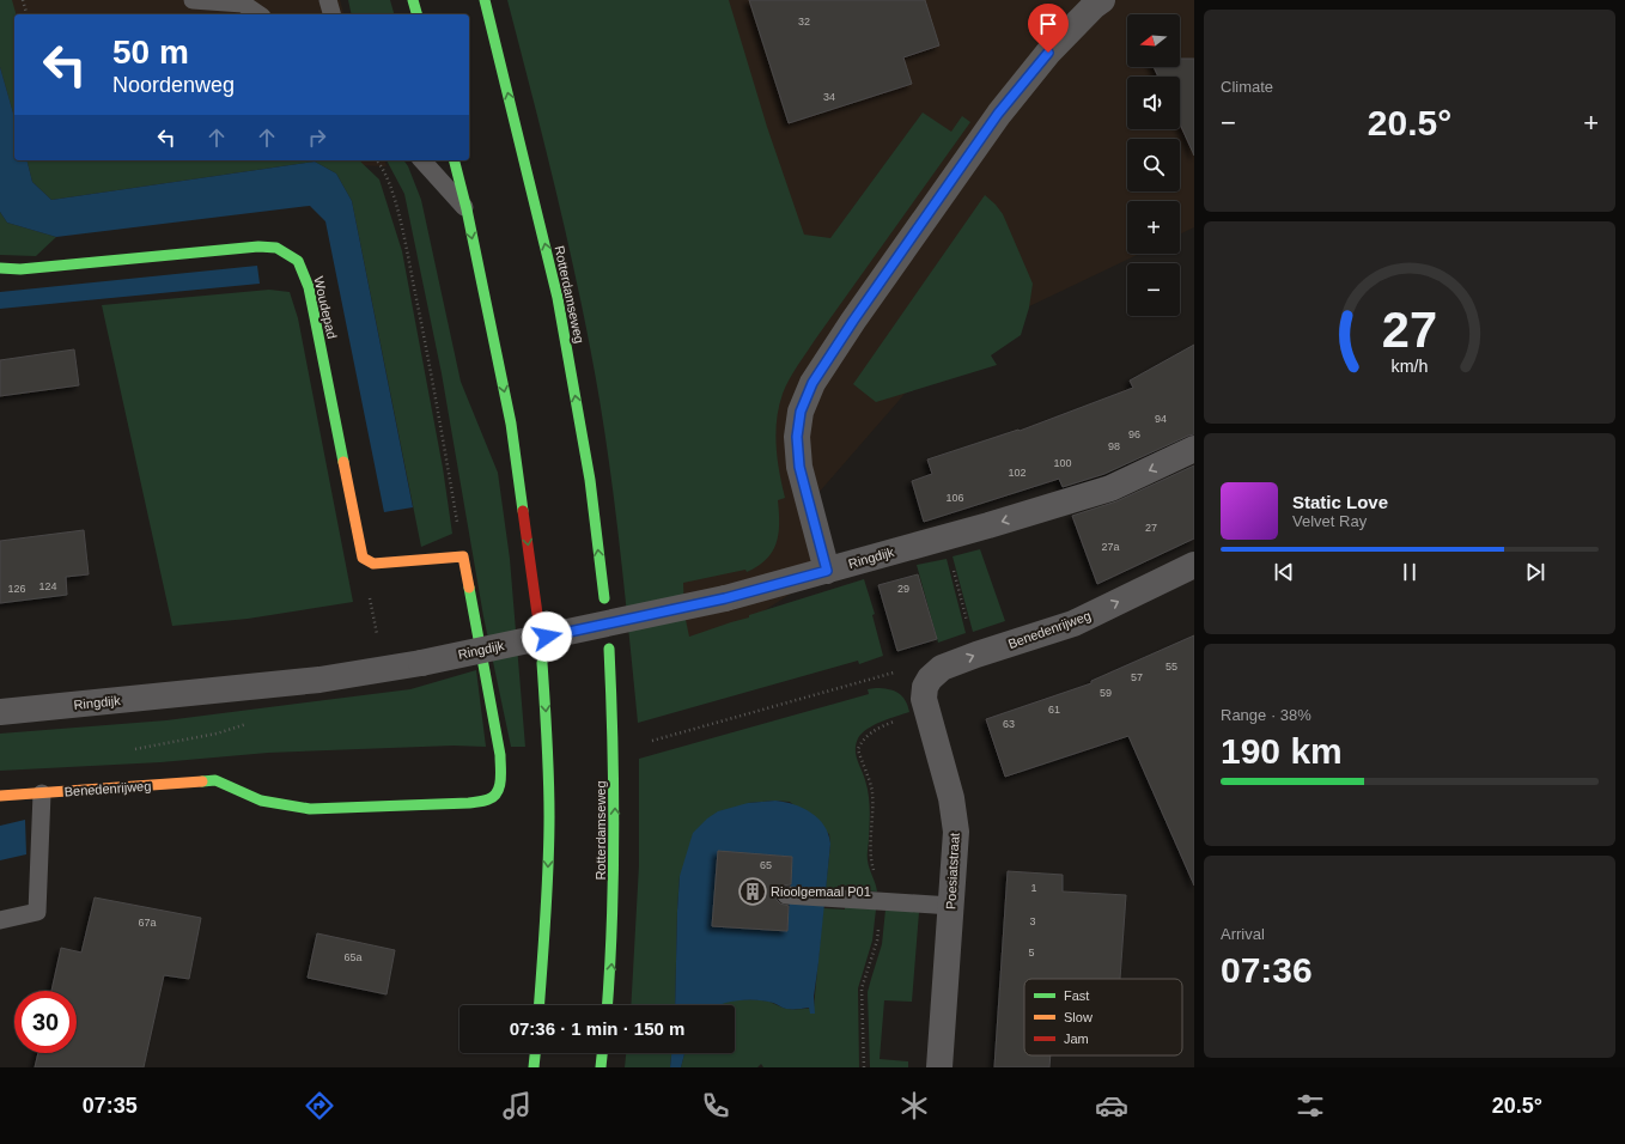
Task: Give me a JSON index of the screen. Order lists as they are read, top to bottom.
{
  "streets": {
    "main road": ["Rotterdamseweg", "Woudepad", "Benedenrijweg"],
    "street": ["Ringdijk", "Poesiatstraat"]
  },
  "crossings": [
    ["Benedenrijweg", "Poesiatstraat"]
  ],
  "places": {
    "building": ["Rioolgemaal P01"]
  },
  "house_numbers": [
    "32",
    "34",
    "94",
    "96",
    "98",
    "100",
    "102",
    "106",
    "27",
    "27a",
    "124",
    "126",
    "29",
    "55",
    "57",
    "59",
    "61",
    "63",
    "65",
    "1",
    "3",
    "67a",
    "5",
    "65a"
  ],
  "legend": ["Fast", "Slow", "Jam"],
  "north": "left",
  "page": {
    "tile": [
      "Climate",
      ["Range · 38%", "190 km"],
      ["Arrival", "07:36"]
    ],
    "map_buttons": ["+", "−"],
    "turn": ["50 m", "Noordenweg"],
    "heat": ["−", "20.5°", "+"],
    "song": ["Static Love", "Velvet Ray"],
    "limit": "30",
    "trip": "07:36 · 1 min · 150 m",
    "tabs": ["07:35", "20.5°"],
    "gauge": ["27", "km/h"]
  }
}
